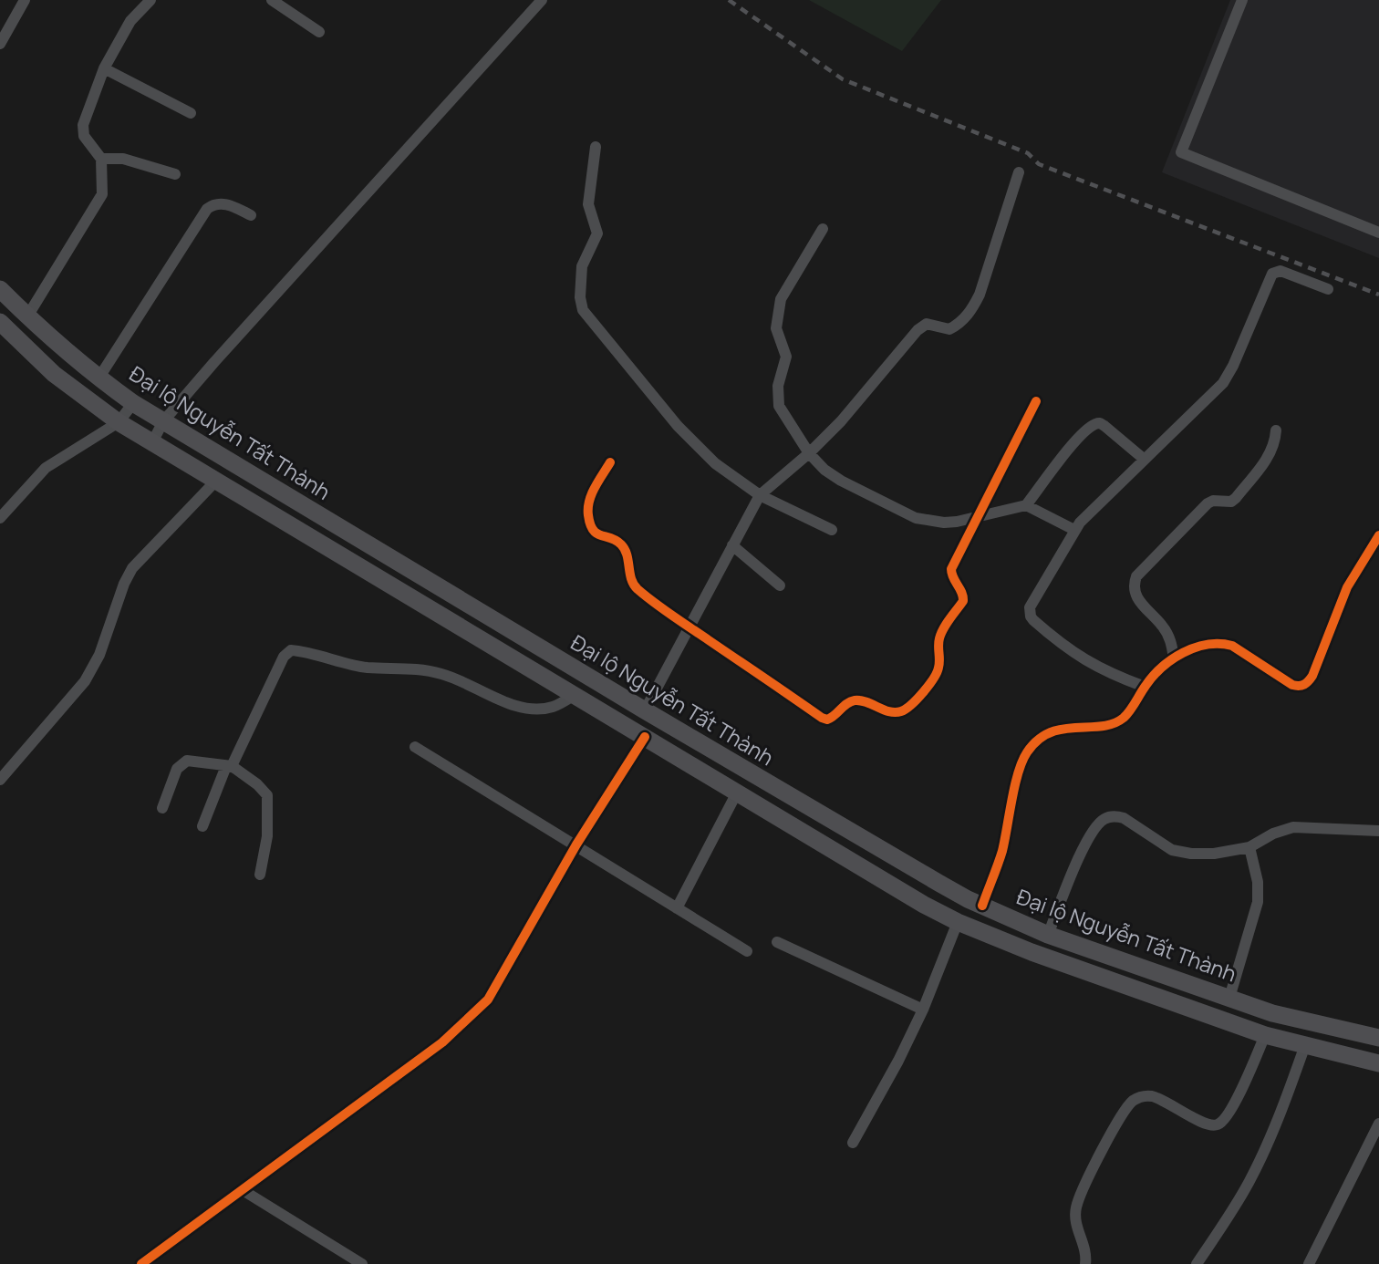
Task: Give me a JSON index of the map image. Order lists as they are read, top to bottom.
{
  "streets": {
    "main road": ["Đại lộ Nguyễn Tất Thành"]
  }
}
